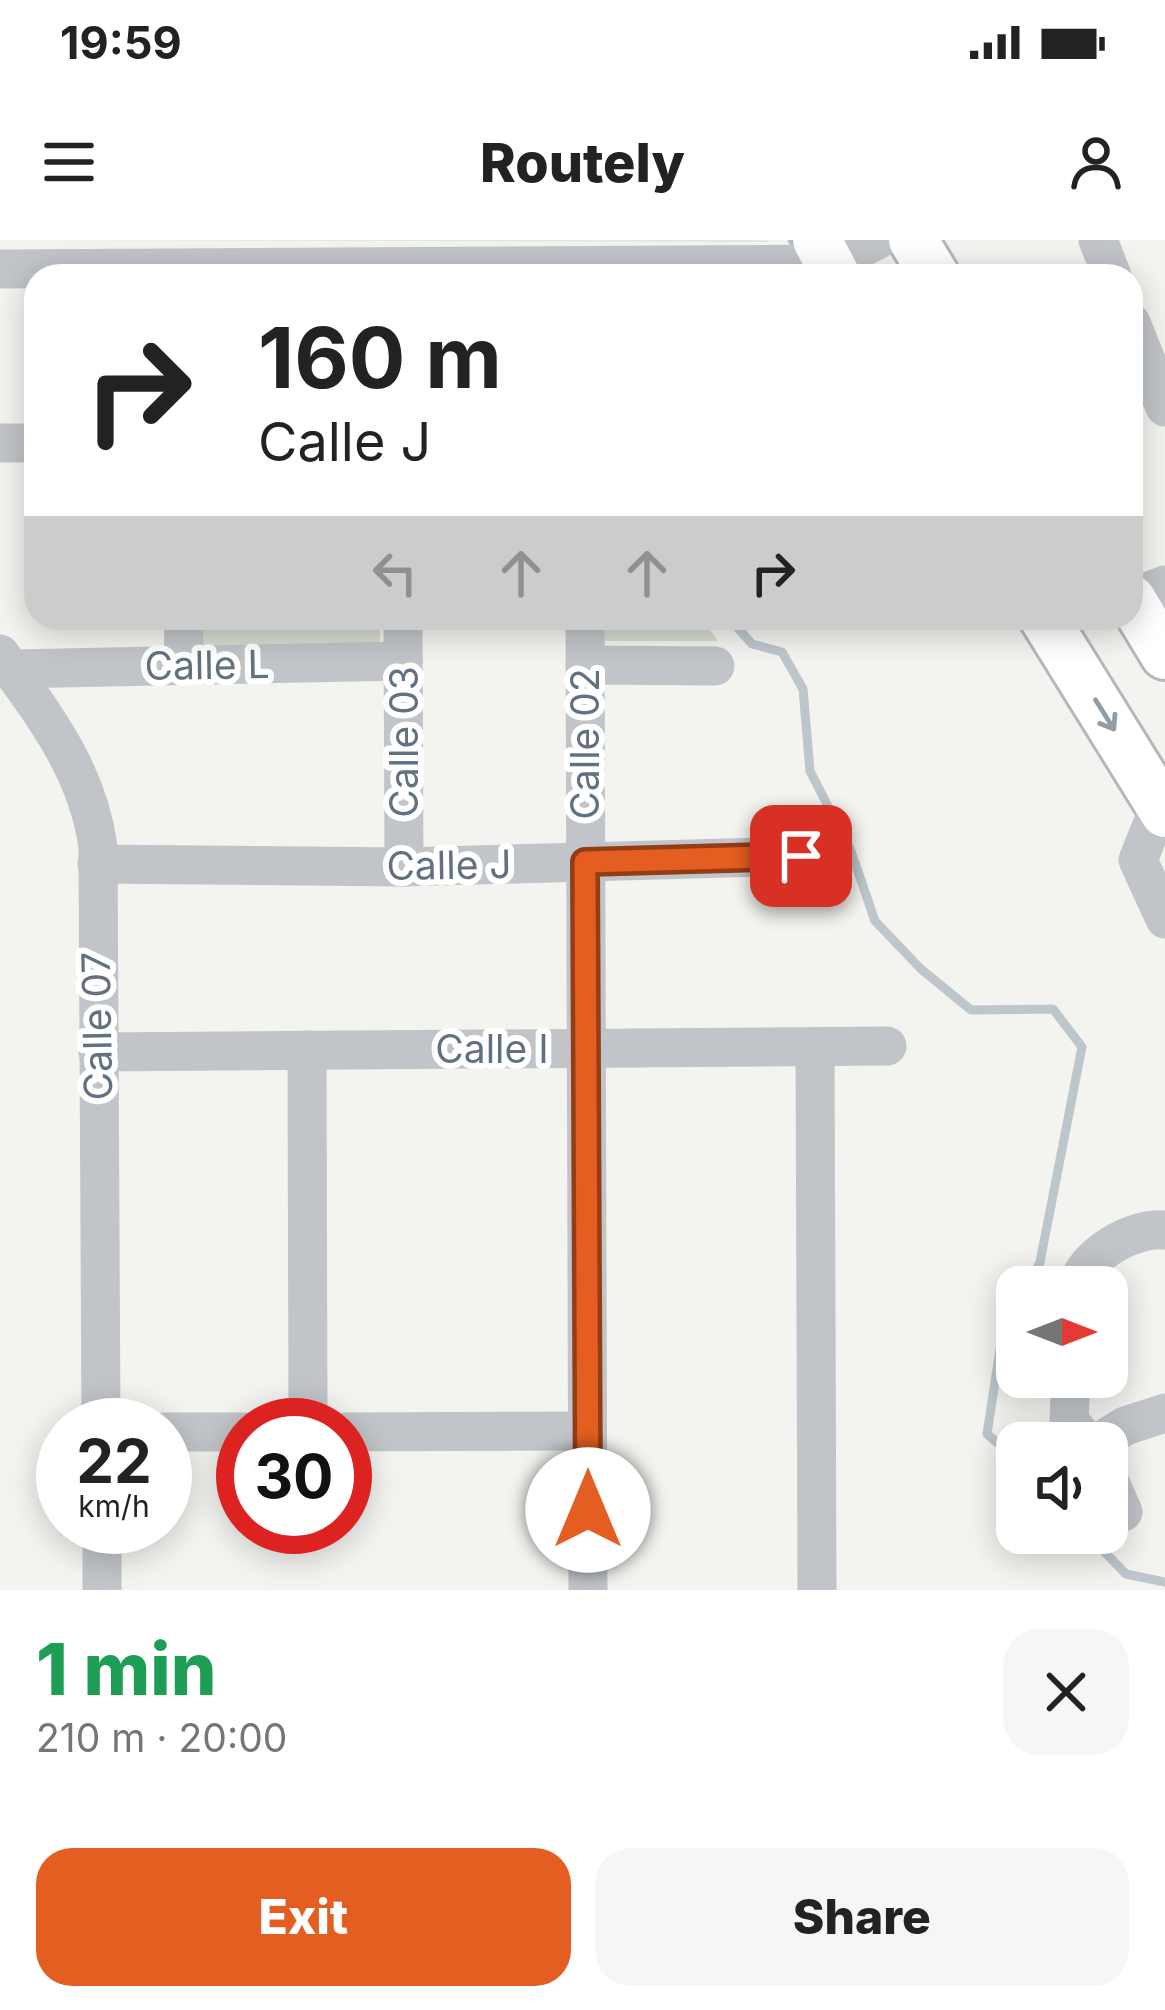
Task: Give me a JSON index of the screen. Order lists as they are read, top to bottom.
{
  "streets": {
    "street": [
      "Calle L",
      "Calle 03",
      "Calle 02",
      "Calle J",
      "Calle 07",
      "Calle I"
    ]
  },
  "crossings": [
    ["Calle L", "Calle 03"],
    ["Calle L", "Calle 07"],
    ["Calle 03", "Calle J"],
    ["Calle 02", "Calle J"],
    ["Calle 02", "Calle I"],
    ["Calle J", "Calle 07"],
    ["Calle 07", "Calle I"]
  ],
  "north": "right",
  "page": {
    "status": "19:59",
    "header": "Routely",
    "turn": ["160 m", "Calle J"],
    "speed": "22 km/h",
    "limit": "30",
    "heading": ["1 min", "210 m · 20:00"],
    "buttons": ["Exit", "Share"]
  }
}
